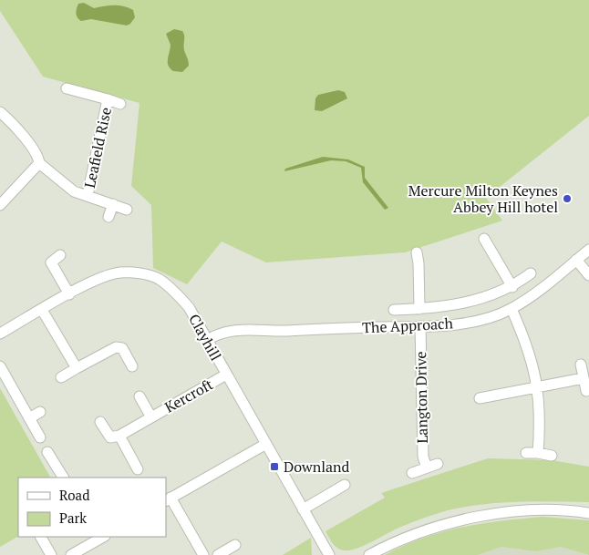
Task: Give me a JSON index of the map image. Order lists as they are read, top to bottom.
{
  "streets": {
    "street": [
      "Leafield Rise",
      "The Approach",
      "Clayhill",
      "Kercroft",
      "Langton Drive"
    ]
  },
  "crossings": [
    ["The Approach", "Clayhill"],
    ["The Approach", "Langton Drive"],
    ["Clayhill", "Kercroft"]
  ],
  "places": {
    "other": ["Mercure Milton Keynes Abbey Hill hotel"],
    "transit": ["Downland"]
  },
  "legend": ["Road", "Park"]
}
